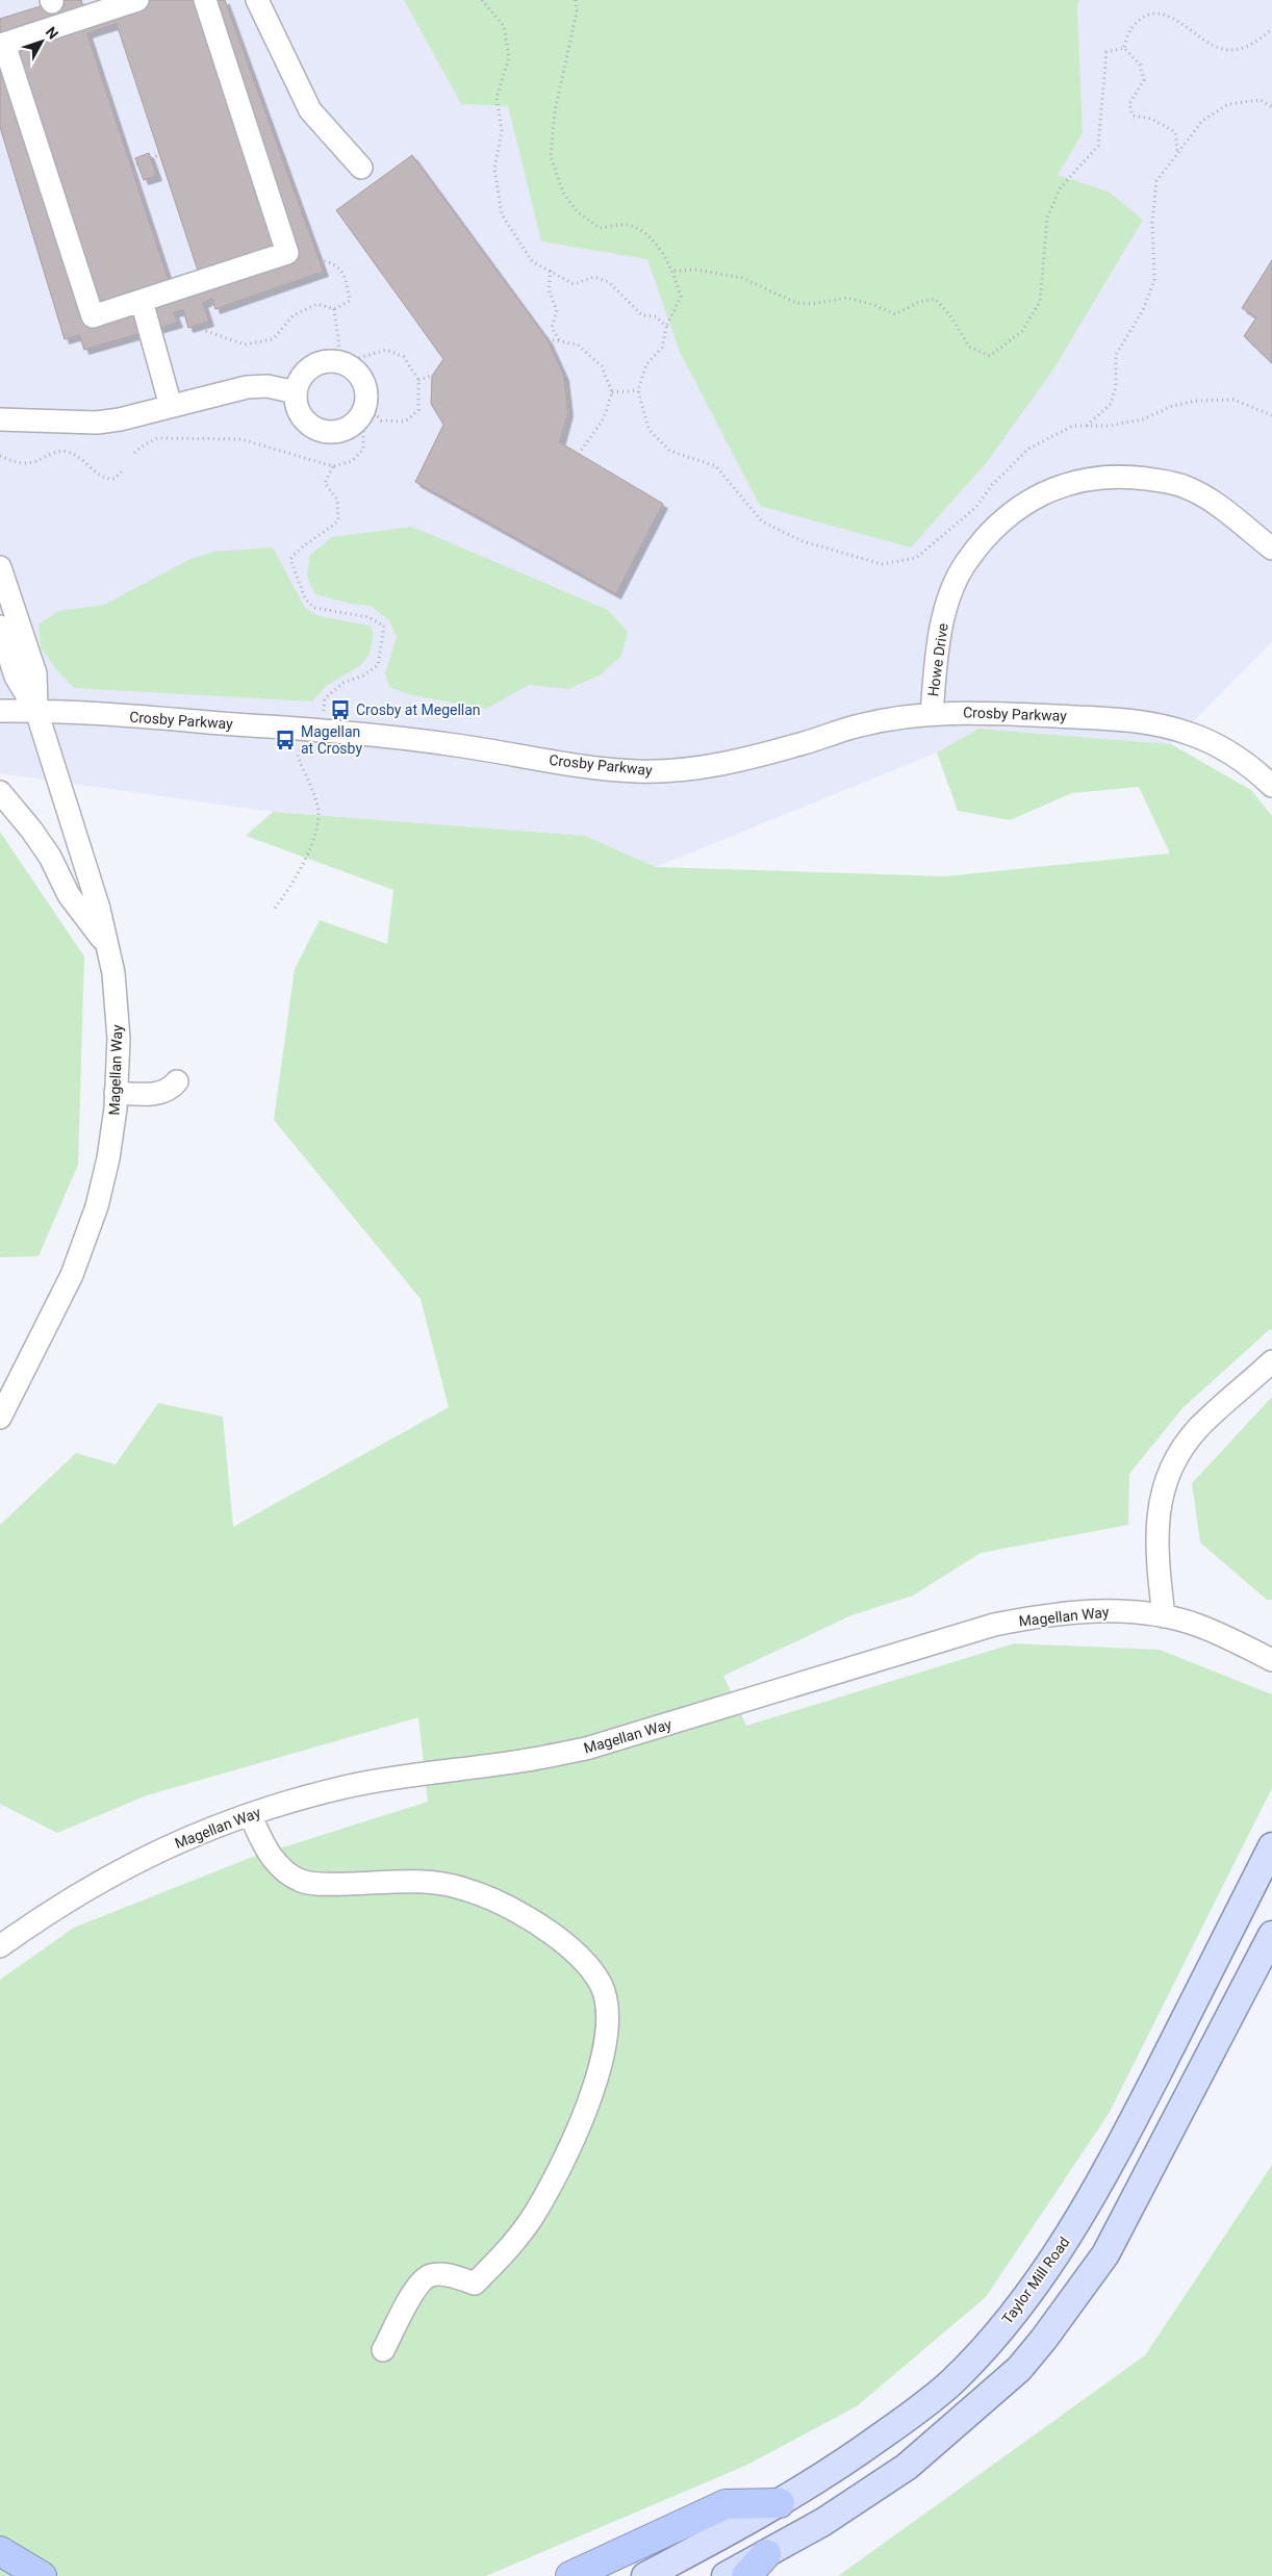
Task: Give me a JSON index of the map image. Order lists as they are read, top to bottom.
{
  "streets": {
    "main road": ["Taylor Mill Road"],
    "street": ["Howe Drive", "Crosby Parkway", "Magellan Way"]
  },
  "crossings": [
    ["Howe Drive", "Crosby Parkway"],
    ["Crosby Parkway", "Magellan Way"]
  ],
  "places": {
    "bus stop": ["Crosby at Megellan", "Magellan at Crosby"]
  },
  "north": "top right"
}
